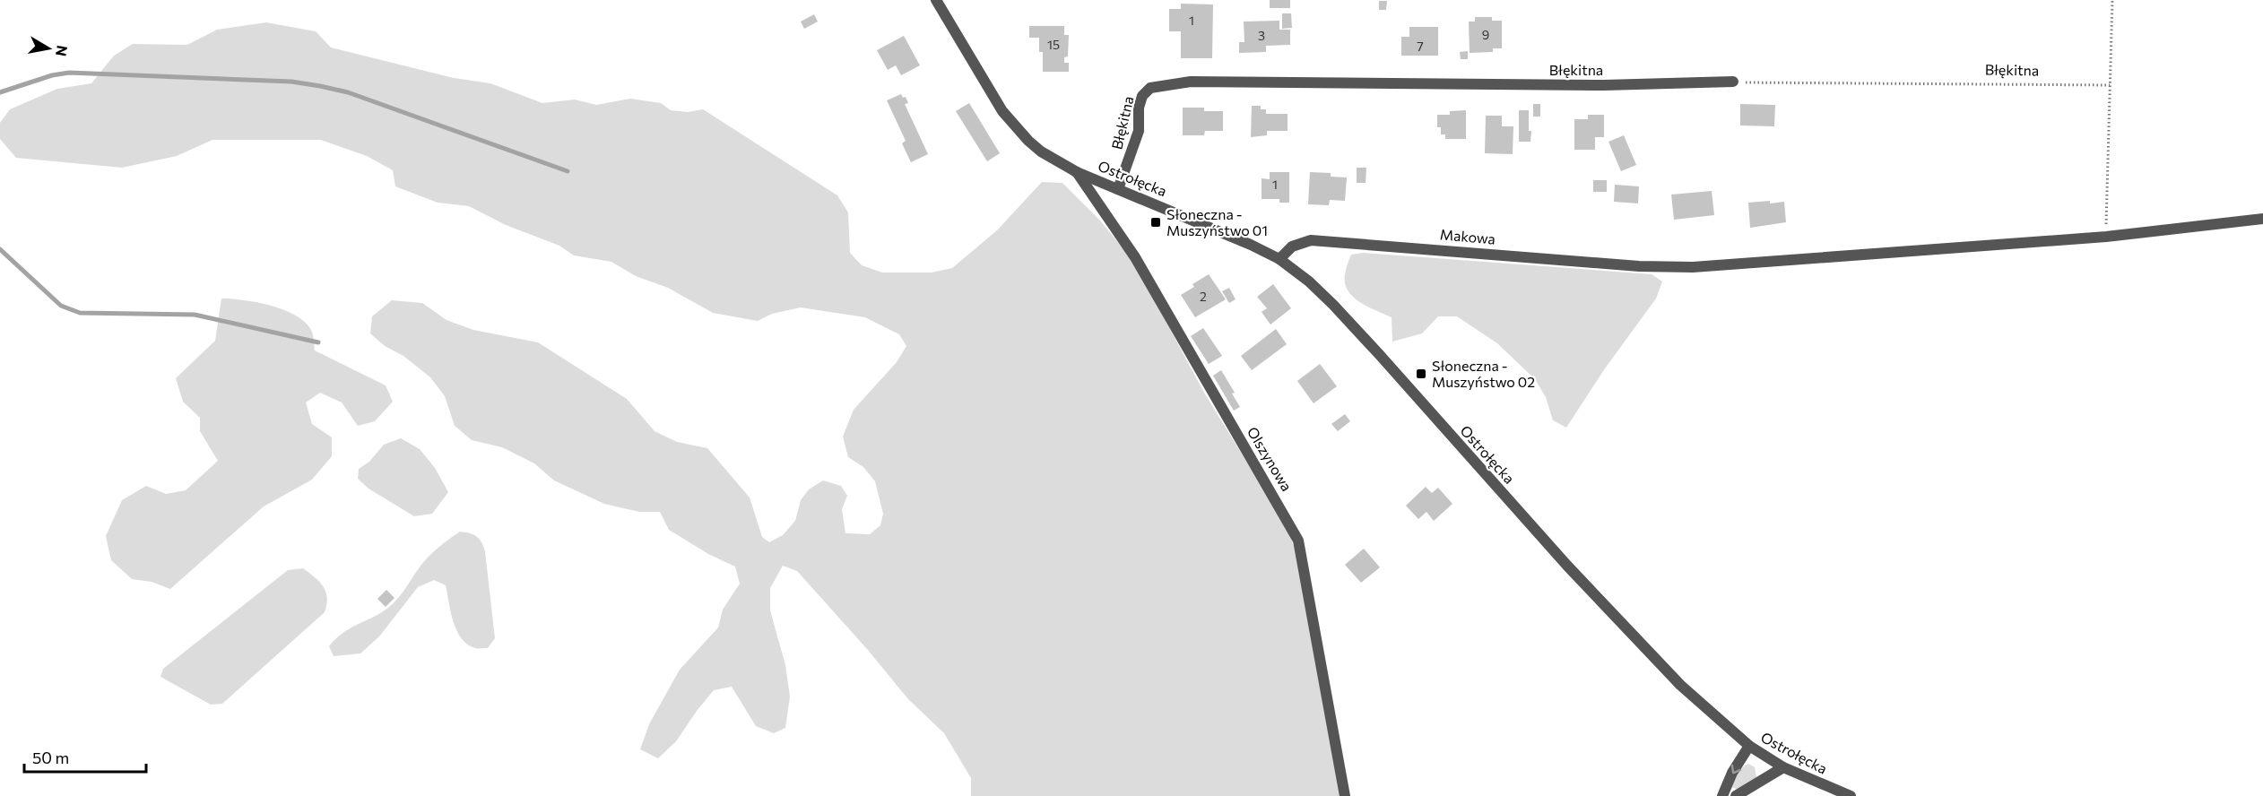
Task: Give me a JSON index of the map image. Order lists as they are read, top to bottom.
{
  "streets": {
    "street": [
      "Błękitna",
      "Ostrołęcka",
      "Makowa",
      "Olszynowa"
    ]
  },
  "crossings": [
    ["Błękitna", "Ostrołęcka"],
    ["Ostrołęcka", "Makowa"],
    ["Ostrołęcka", "Olszynowa"]
  ],
  "places": {
    "transit": ["Słoneczna - Muszyństwo 01", "Słoneczna - Muszyństwo 02"]
  },
  "house_numbers": [
    "1",
    "9",
    "3",
    "15",
    "7",
    "1",
    "2"
  ],
  "scale_bar": "50 m",
  "north": "right"
}
